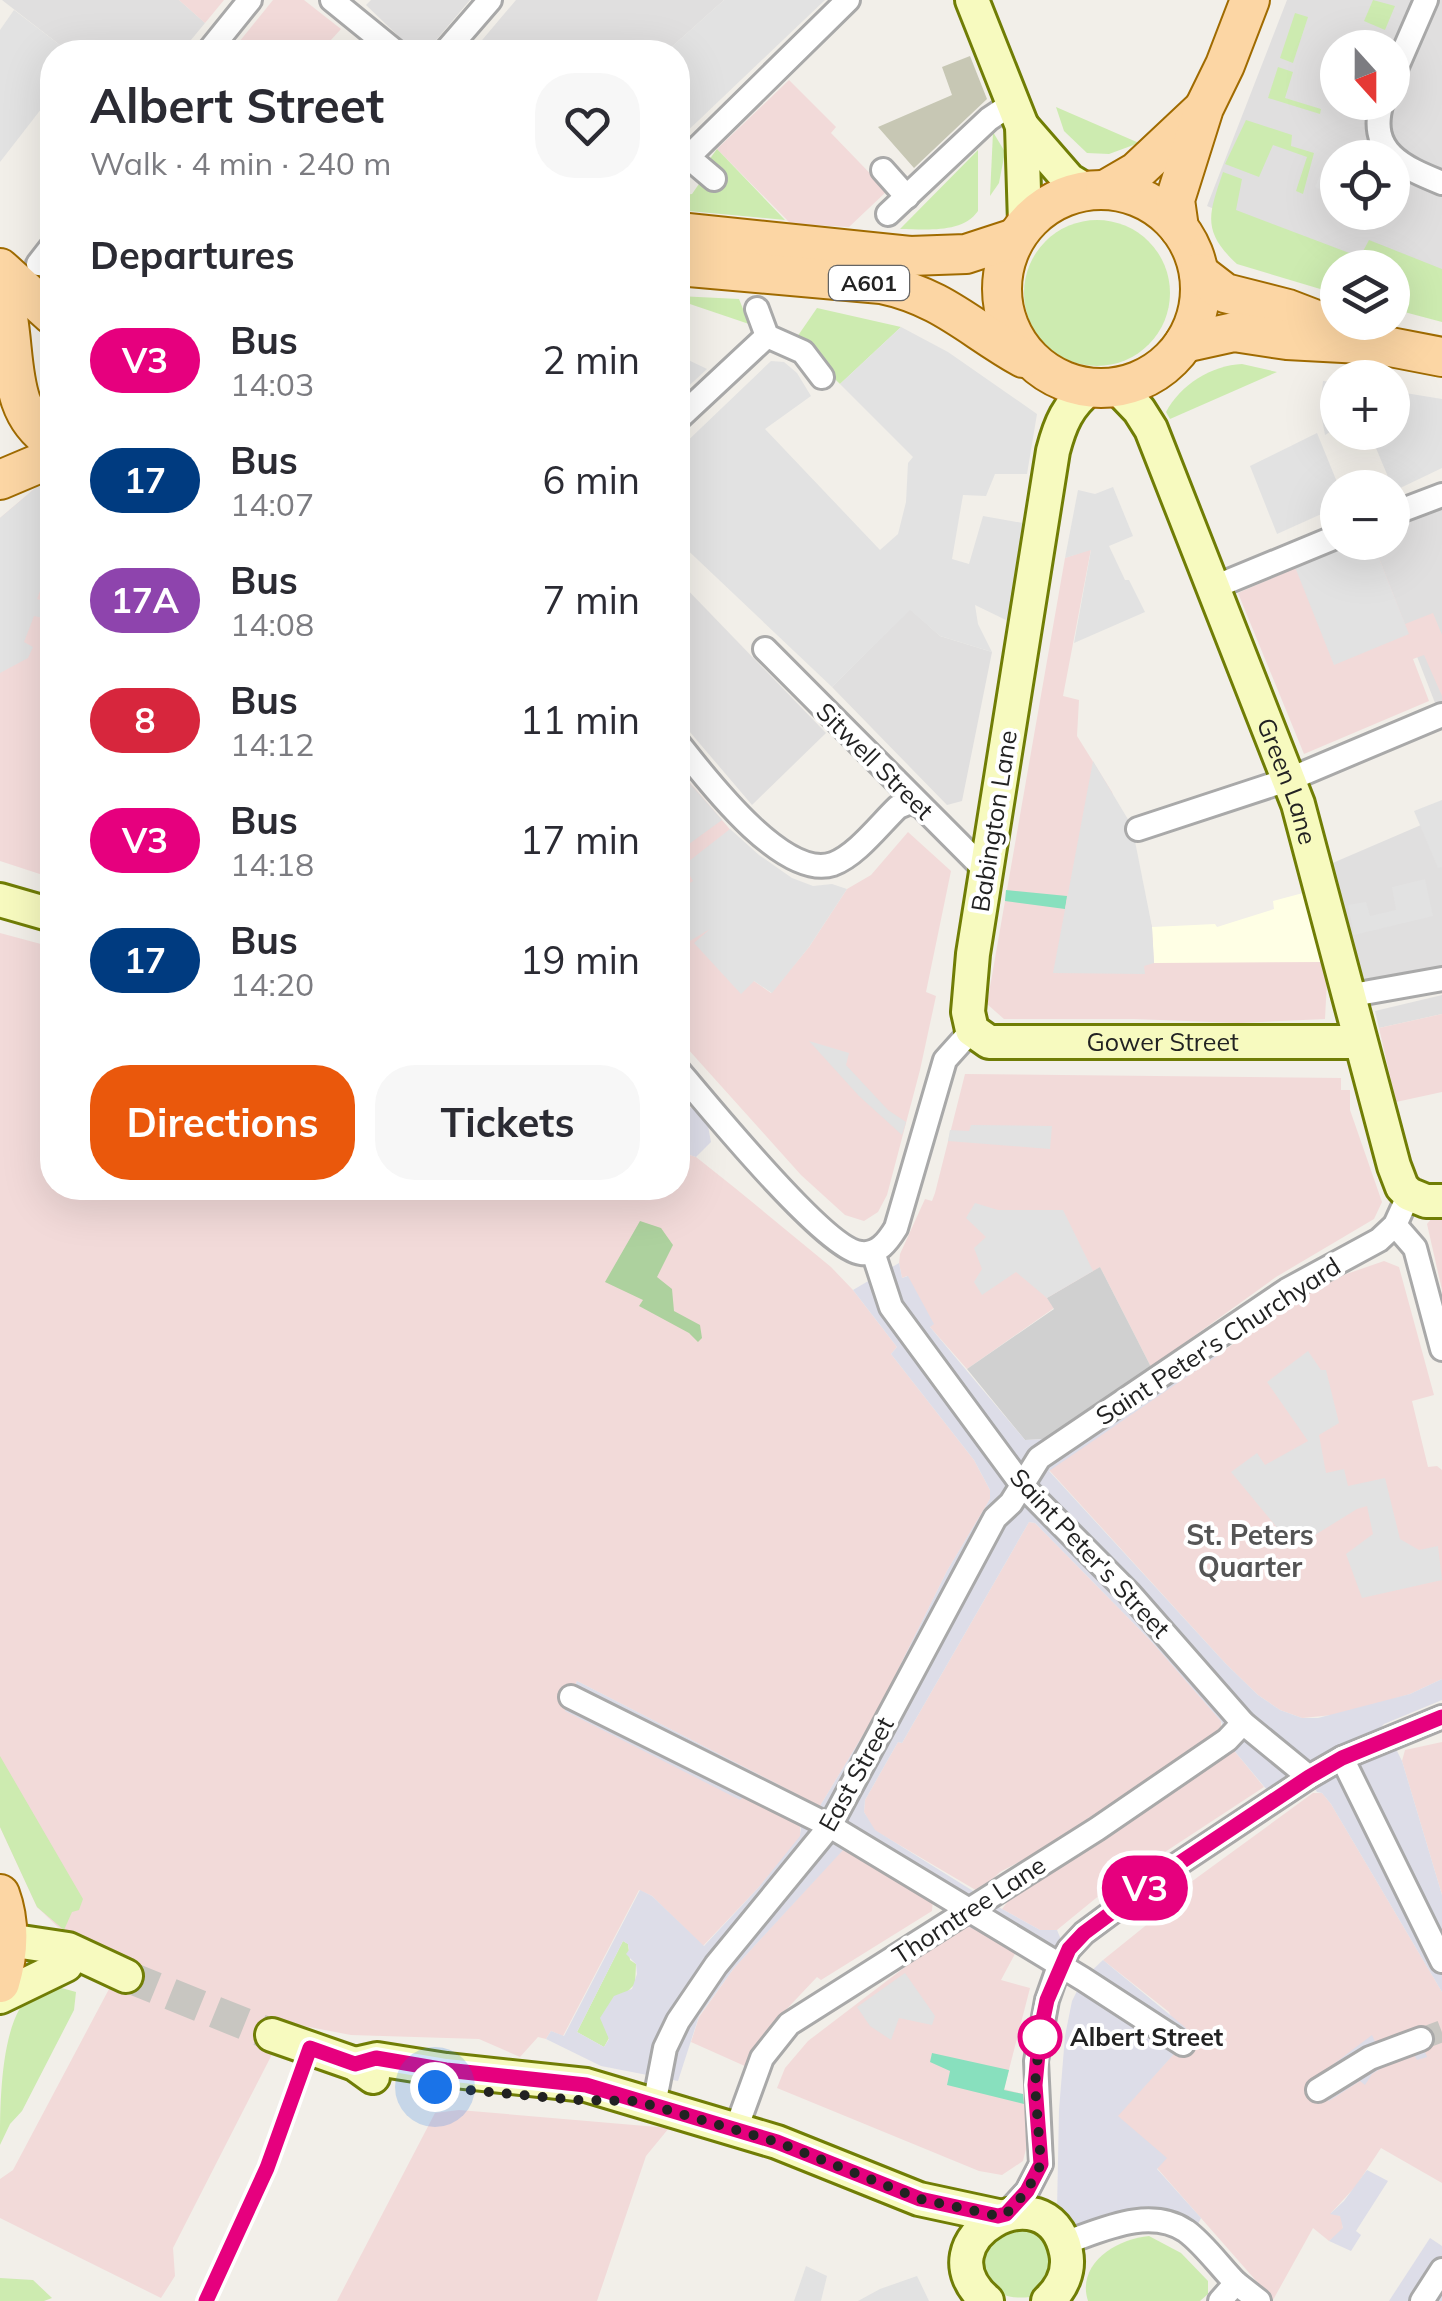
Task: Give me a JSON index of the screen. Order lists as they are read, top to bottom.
{
  "streets": {
    "main road": ["A601"],
    "street": [
      "Sitwell Street",
      "Green Lane",
      "Babington Lane",
      "Gower Street",
      "Saint Peter's Churchyard",
      "Saint Peter's Street",
      "East Street",
      "Thorntree Lane"
    ]
  },
  "crossings": [
    ["A601", "Green Lane"],
    ["A601", "Babington Lane"],
    ["Sitwell Street", "Babington Lane"],
    ["Green Lane", "Babington Lane"],
    ["Green Lane", "Gower Street"],
    ["Green Lane", "Saint Peter's Churchyard"],
    ["Babington Lane", "Gower Street"],
    ["Saint Peter's Churchyard", "Saint Peter's Street"],
    ["Saint Peter's Churchyard", "East Street"],
    ["Saint Peter's Street", "East Street"],
    ["Saint Peter's Street", "Thorntree Lane"]
  ],
  "districts": ["St. Peters Quarter"],
  "places": ["Albert Street"],
  "lines": ["bus line V3"],
  "north": "bottom",
  "page": {
    "on_map": "V3",
    "map_buttons": ["+", "−"],
    "heading": [
      ["Albert Street", "Walk · 4 min · 240 m"],
      "Departures"
    ],
    "list": [
      {
        "mark": "V3",
        "name": "Bus",
        "note": "14:03",
        "value": "2 min"
      },
      {
        "mark": "17",
        "name": "Bus",
        "note": "14:07",
        "value": "6 min"
      },
      {
        "mark": "17A",
        "name": "Bus",
        "note": "14:08",
        "value": "7 min"
      },
      {
        "mark": "8",
        "name": "Bus",
        "note": "14:12",
        "value": "11 min"
      },
      {
        "mark": "V3",
        "name": "Bus",
        "note": "14:18",
        "value": "17 min"
      },
      {
        "mark": "17",
        "name": "Bus",
        "note": "14:20",
        "value": "19 min"
      }
    ],
    "buttons": ["Directions", "Tickets"]
  }
}
